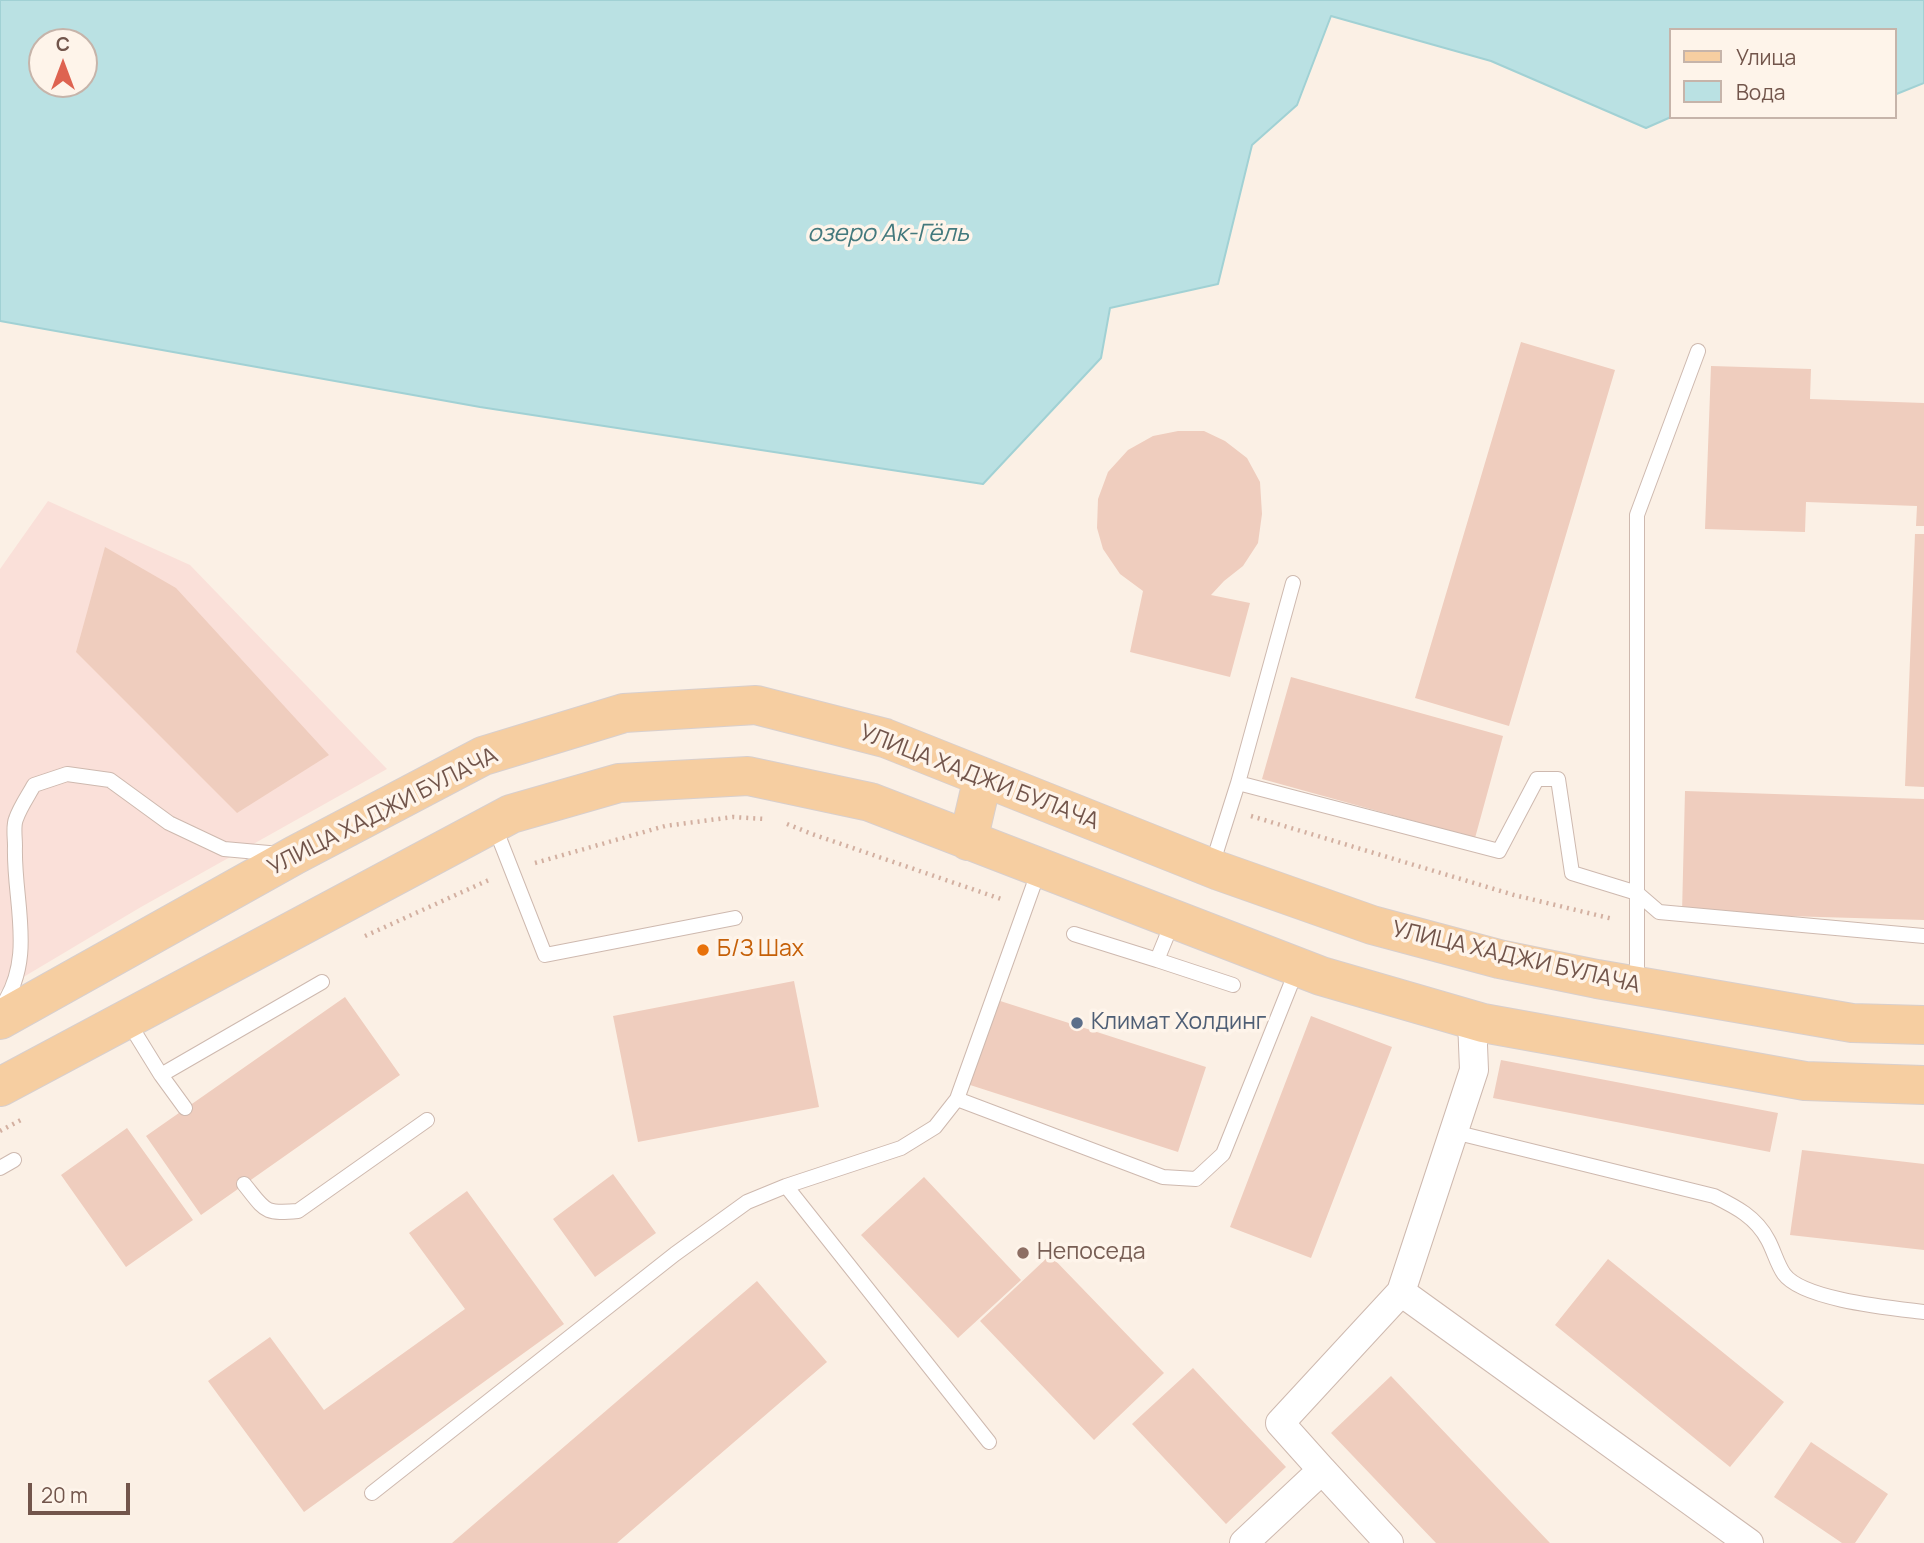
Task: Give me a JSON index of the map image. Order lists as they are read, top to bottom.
{
  "streets": {
    "main road": ["УЛИЦА ХАДЖИ БУЛАЧА"]
  },
  "water": ["озеро Ак-Гёль"],
  "places": ["Б/З Шах", "Климат Холдинг", "Непоседа"],
  "legend": ["Улица", "Вода"],
  "scale_bar": "20 m",
  "north": "top"
}
